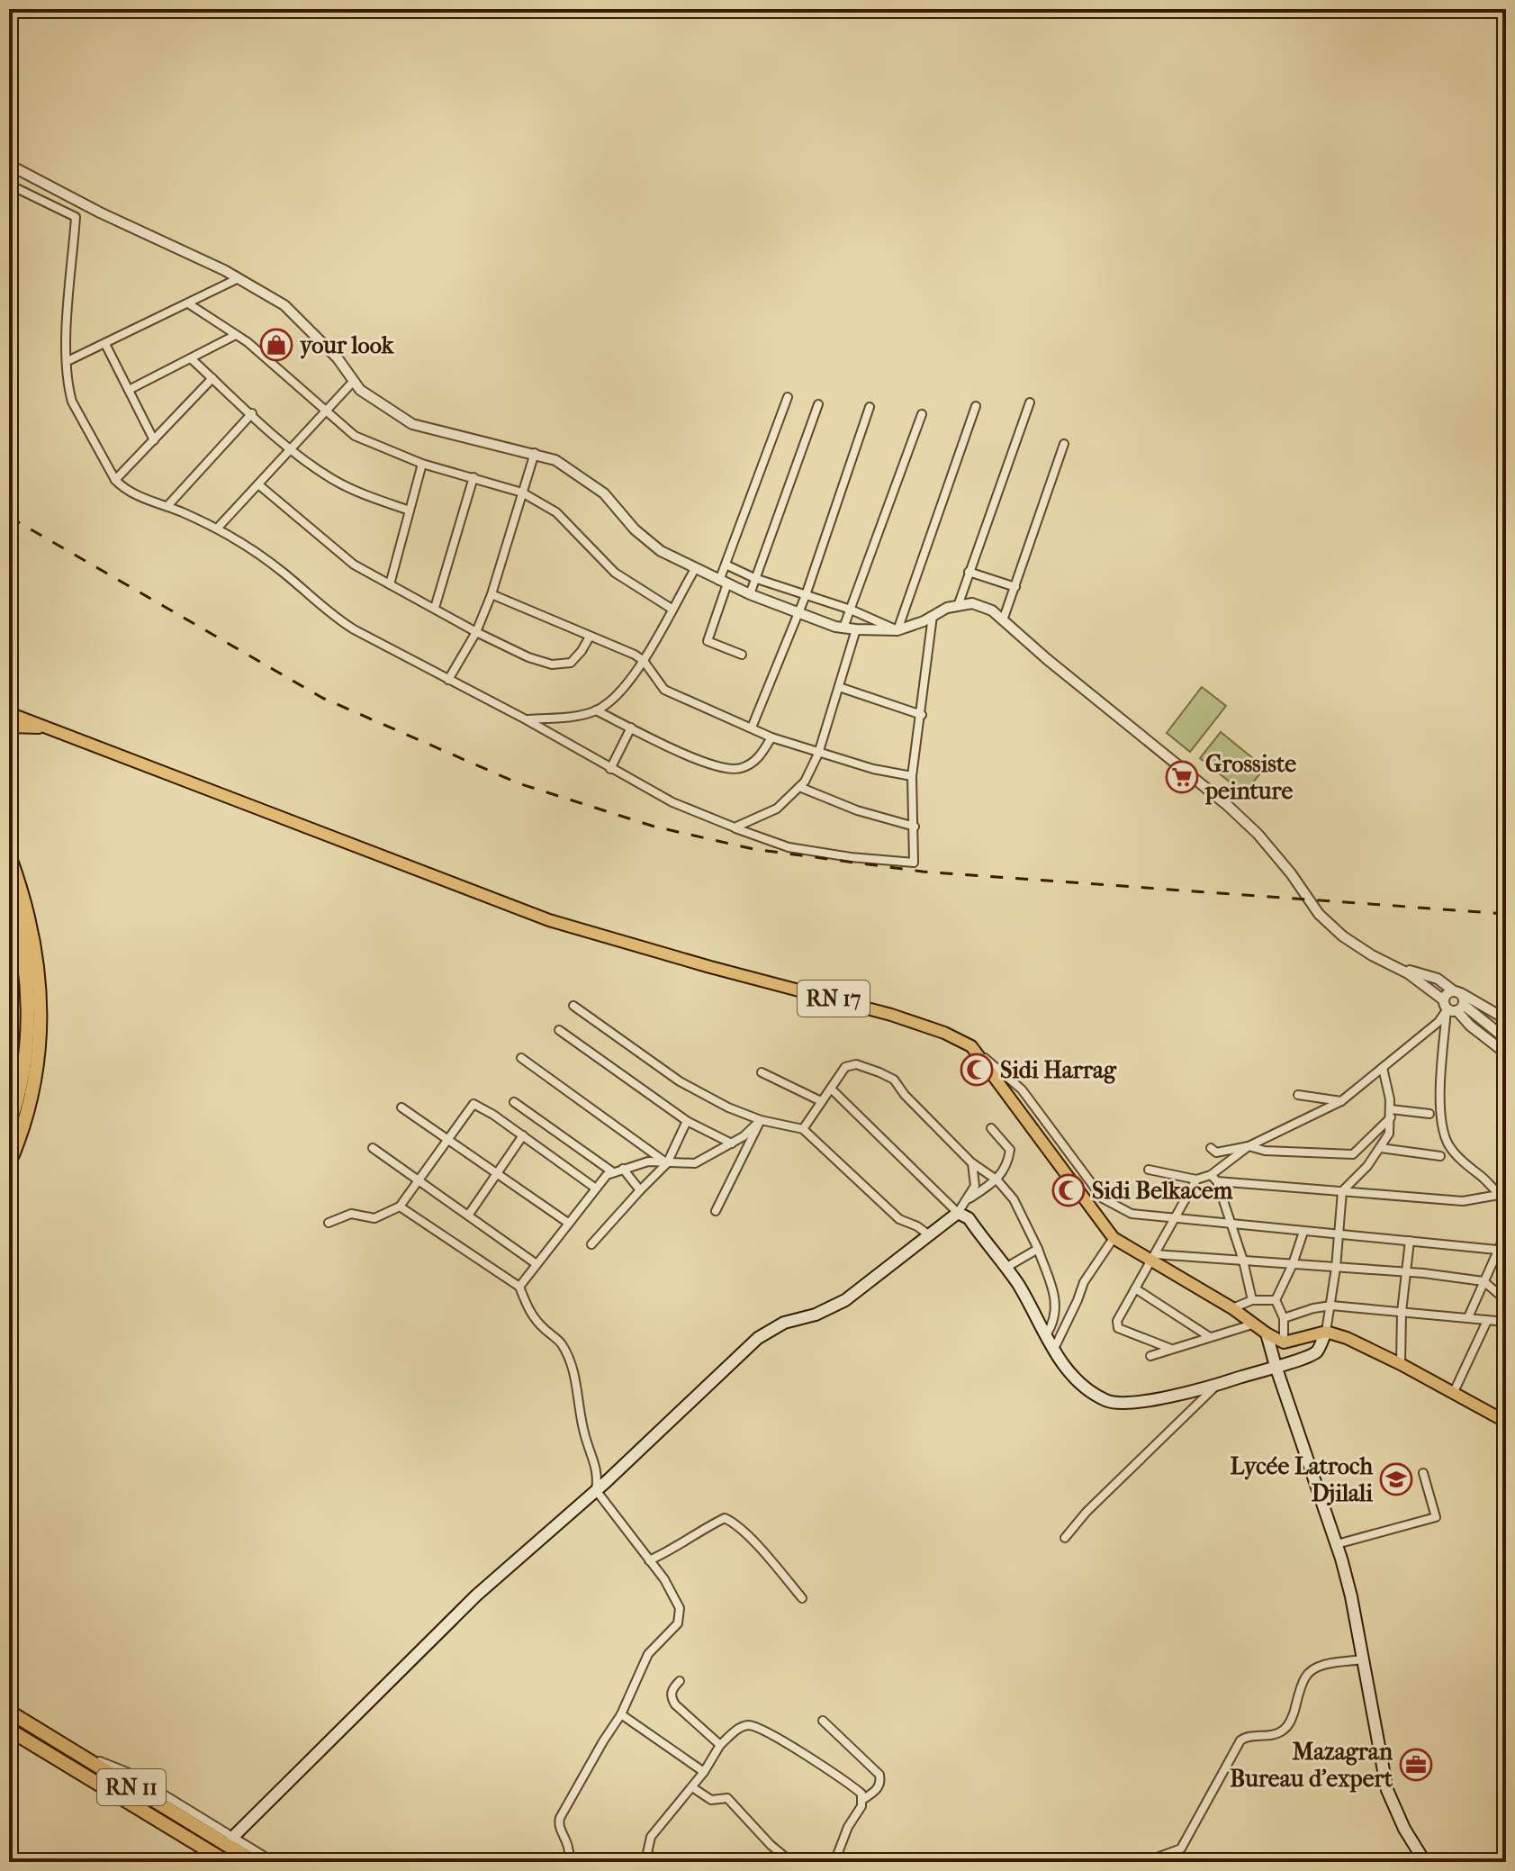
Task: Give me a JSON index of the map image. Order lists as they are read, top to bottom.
{
  "streets": {
    "highway": ["RN 11"],
    "main road": ["RN 17"]
  },
  "places": {
    "shop": ["your look"],
    "supermarket": ["Grossiste peinture"],
    "mosque": ["Sidi Harrag", "Sidi Belkacem"],
    "school or university": ["Lycée Latroch Djilali"],
    "office": ["Mazagran Bureau d'expert"]
  }
}
